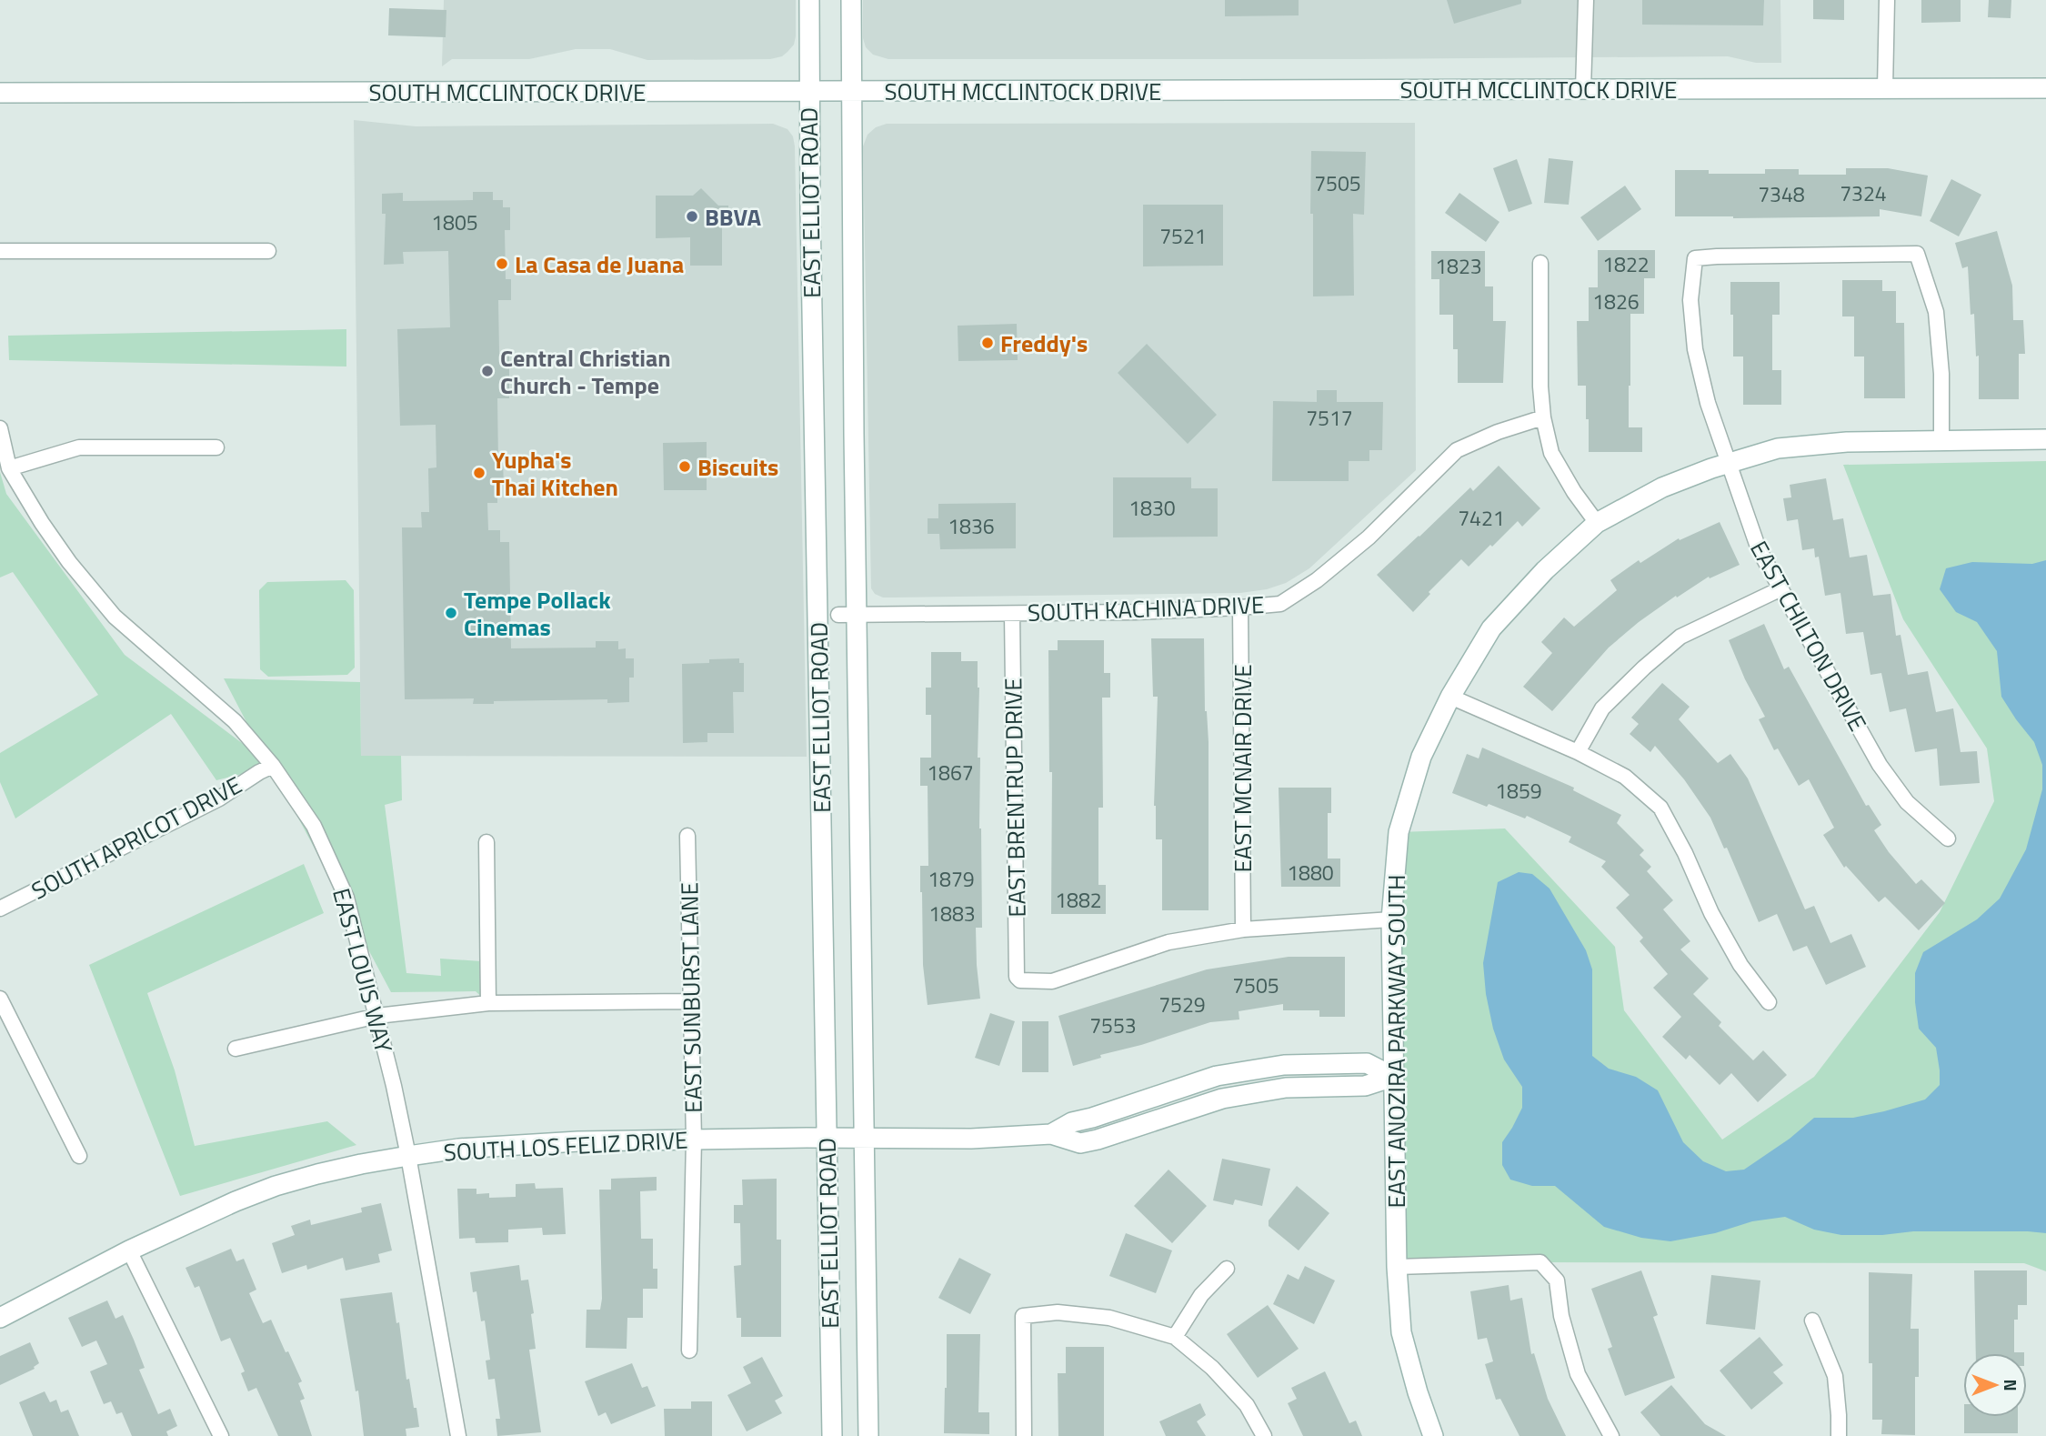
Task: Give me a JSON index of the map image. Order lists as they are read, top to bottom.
{
  "streets": {
    "main road": [
      "SOUTH MCCLINTOCK DRIVE",
      "EAST ELLIOT ROAD",
      "EAST ANOZIRA PARKWAY SOUTH",
      "SOUTH LOS FELIZ DRIVE"
    ],
    "street": [
      "SOUTH KACHINA DRIVE",
      "EAST CHILTON DRIVE",
      "EAST MCNAIR DRIVE",
      "EAST BRENTRUP DRIVE",
      "SOUTH APRICOT DRIVE",
      "EAST LOUIS WAY",
      "EAST SUNBURST LANE"
    ]
  },
  "crossings": [
    ["SOUTH MCCLINTOCK DRIVE", "EAST ELLIOT ROAD"],
    ["EAST ELLIOT ROAD", "SOUTH KACHINA DRIVE"],
    ["EAST ELLIOT ROAD", "SOUTH LOS FELIZ DRIVE"],
    ["SOUTH KACHINA DRIVE", "EAST MCNAIR DRIVE"],
    ["SOUTH KACHINA DRIVE", "EAST BRENTRUP DRIVE"],
    ["EAST CHILTON DRIVE", "EAST ANOZIRA PARKWAY SOUTH"],
    ["EAST MCNAIR DRIVE", "EAST BRENTRUP DRIVE"],
    ["SOUTH APRICOT DRIVE", "EAST LOUIS WAY"],
    ["EAST LOUIS WAY", "SOUTH LOS FELIZ DRIVE"],
    ["EAST SUNBURST LANE", "SOUTH LOS FELIZ DRIVE"],
    ["EAST ANOZIRA PARKWAY SOUTH", "SOUTH LOS FELIZ DRIVE"]
  ],
  "places": [
    "BBVA",
    "La Casa de Juana",
    "Freddy's",
    "Central Christian Church - Tempe",
    "Biscuits",
    "Yupha's Thai Kitchen",
    "Tempe Pollack Cinemas"
  ],
  "house_numbers": [
    "7505",
    "7324",
    "7348",
    "1805",
    "7521",
    "1822",
    "1823",
    "1826",
    "7517",
    "1830",
    "7421",
    "1836",
    "1867",
    "1859",
    "1880",
    "1879",
    "1882",
    "1883",
    "7505",
    "7529",
    "7553"
  ],
  "north": "right"
}
